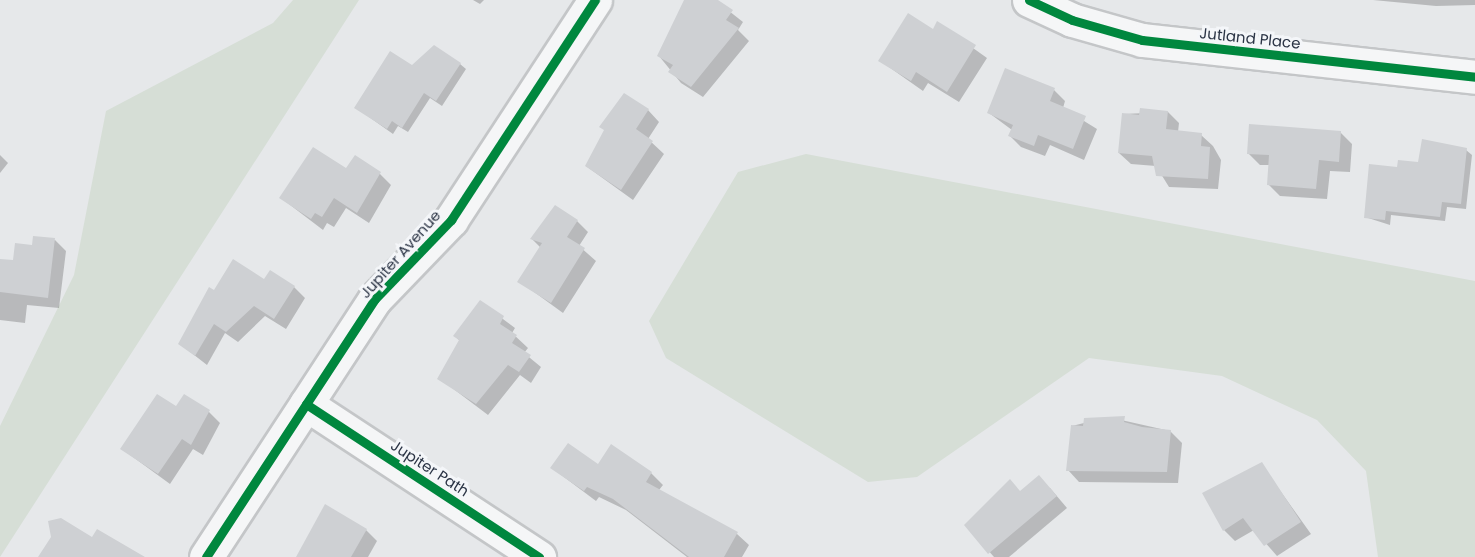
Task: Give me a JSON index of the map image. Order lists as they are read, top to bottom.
{
  "streets": {
    "street": ["Jutland Place", "Jupiter Avenue", "Jupiter Path"]
  },
  "crossings": [
    ["Jupiter Avenue", "Jupiter Path"]
  ]
}
